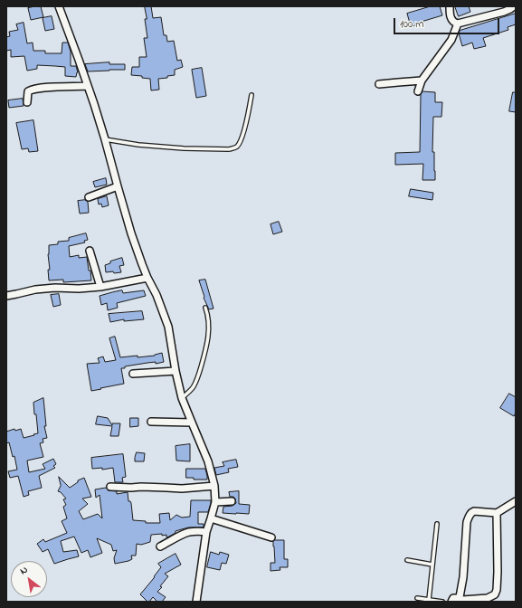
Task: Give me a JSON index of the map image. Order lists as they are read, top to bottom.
{
  "scale_bar": "100 m",
  "north": "top left"
}
